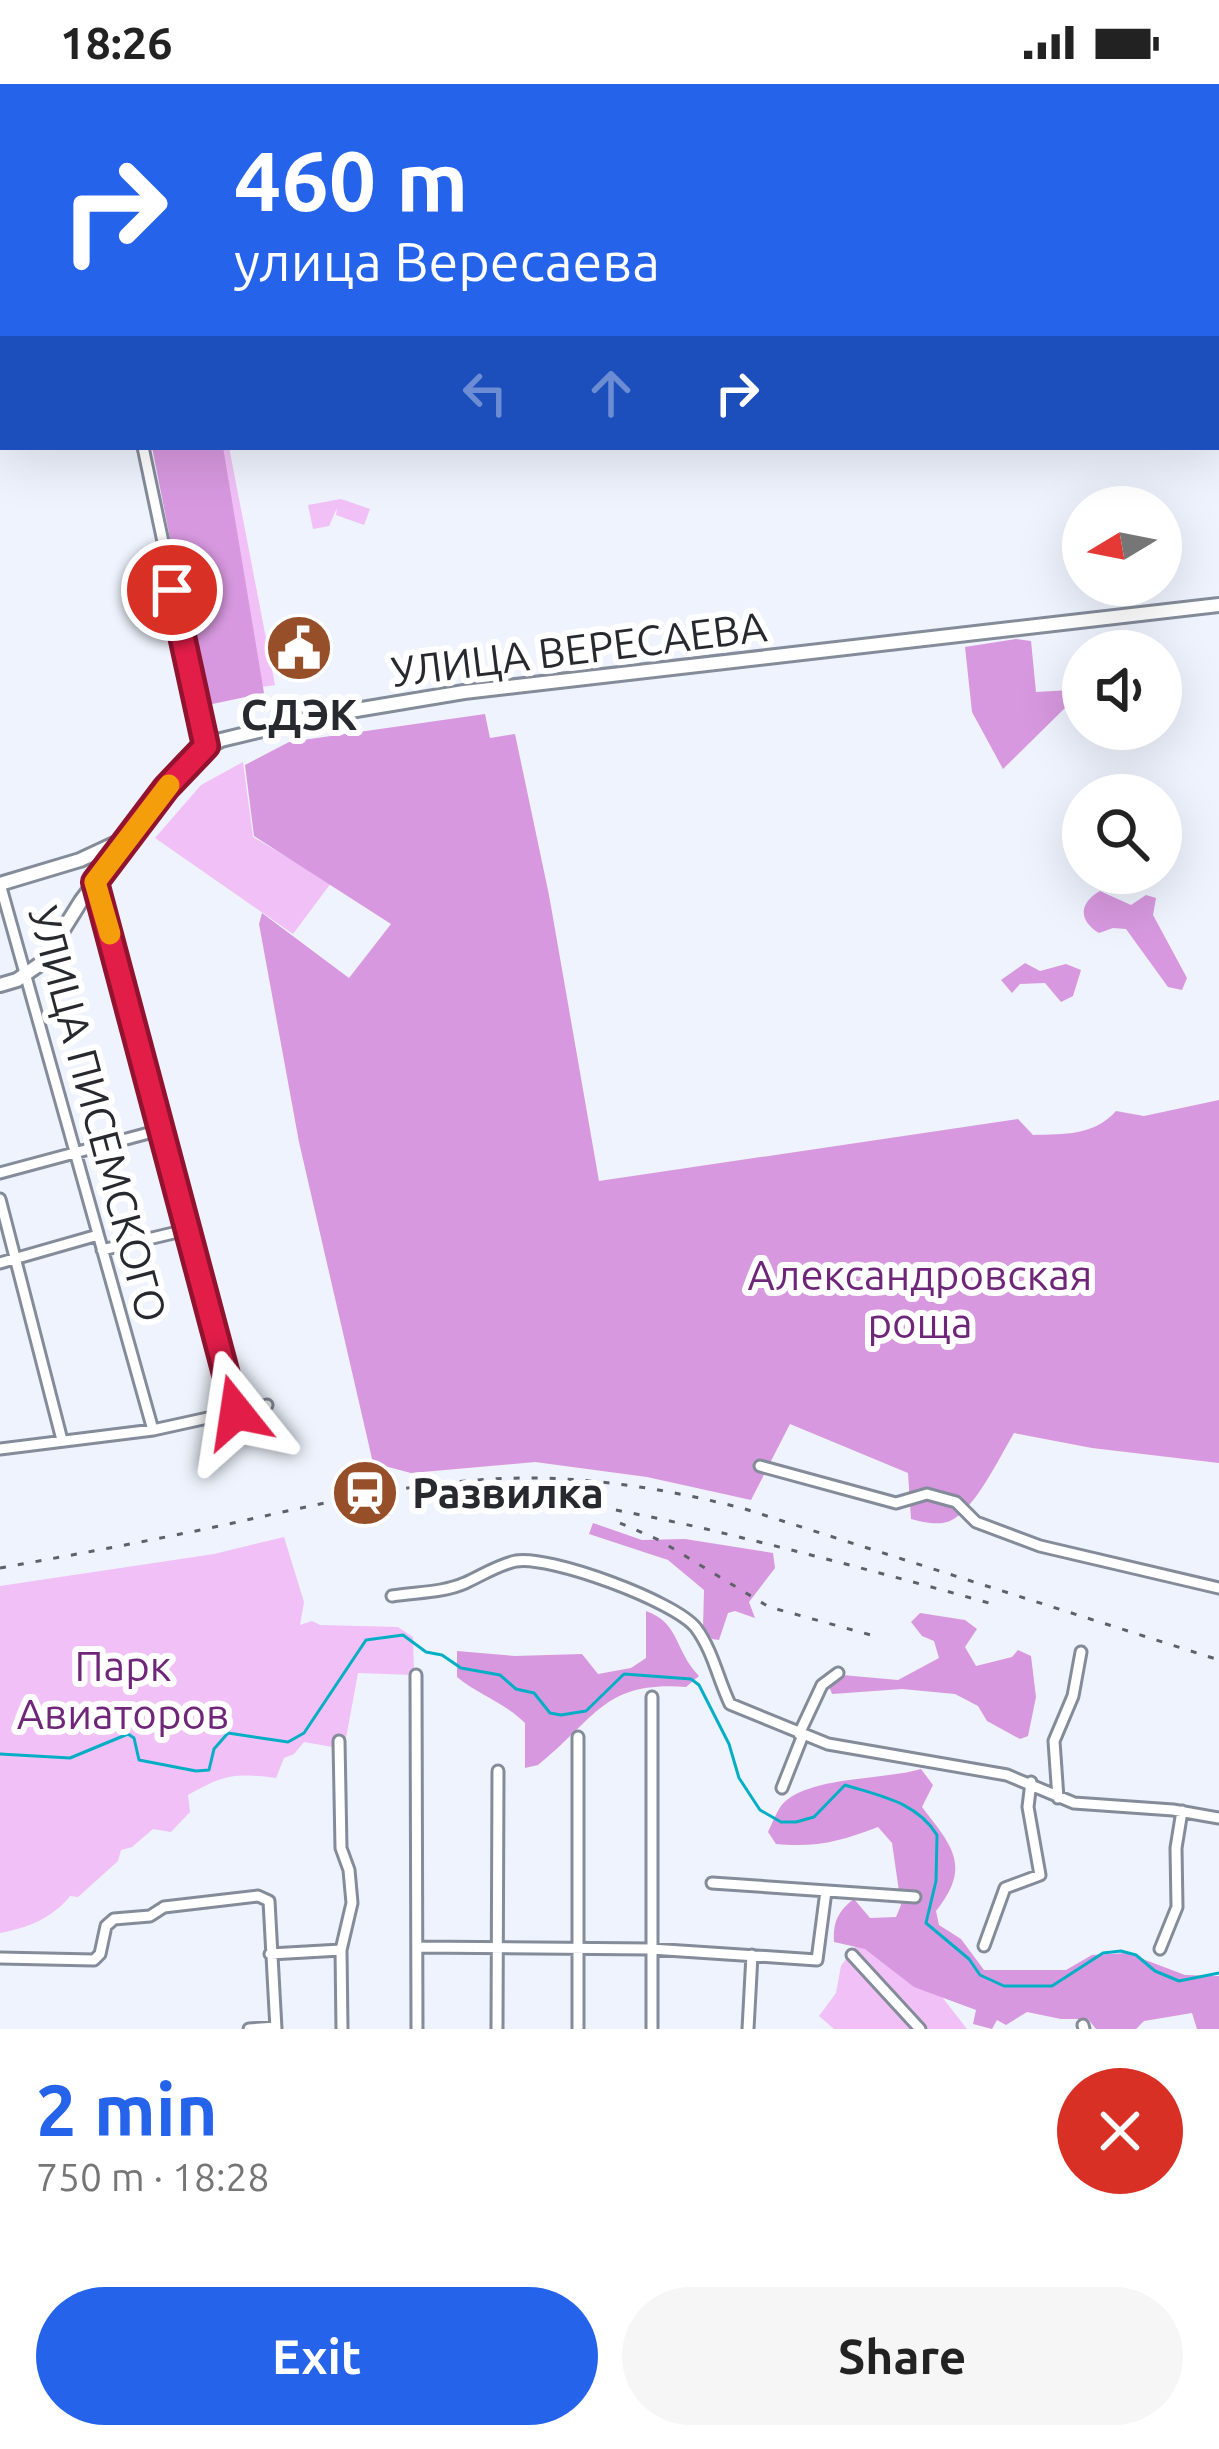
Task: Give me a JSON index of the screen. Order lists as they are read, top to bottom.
{
  "streets": {
    "main road": ["УЛИЦА ВЕРЕСАЕВА"],
    "street": ["УЛИЦА ПИСЕМСКОГО"]
  },
  "parks": ["Александровская роща", "Парк Авиаторов"],
  "places": {
    "public building": ["СДЭК"],
    "station": ["Развилка"]
  },
  "north": "left",
  "page": {
    "status": "18:26",
    "turn": ["460 m", "улица Вересаева"],
    "heading": ["2 min", "750 m · 18:28"],
    "buttons": ["Exit", "Share"]
  }
}
